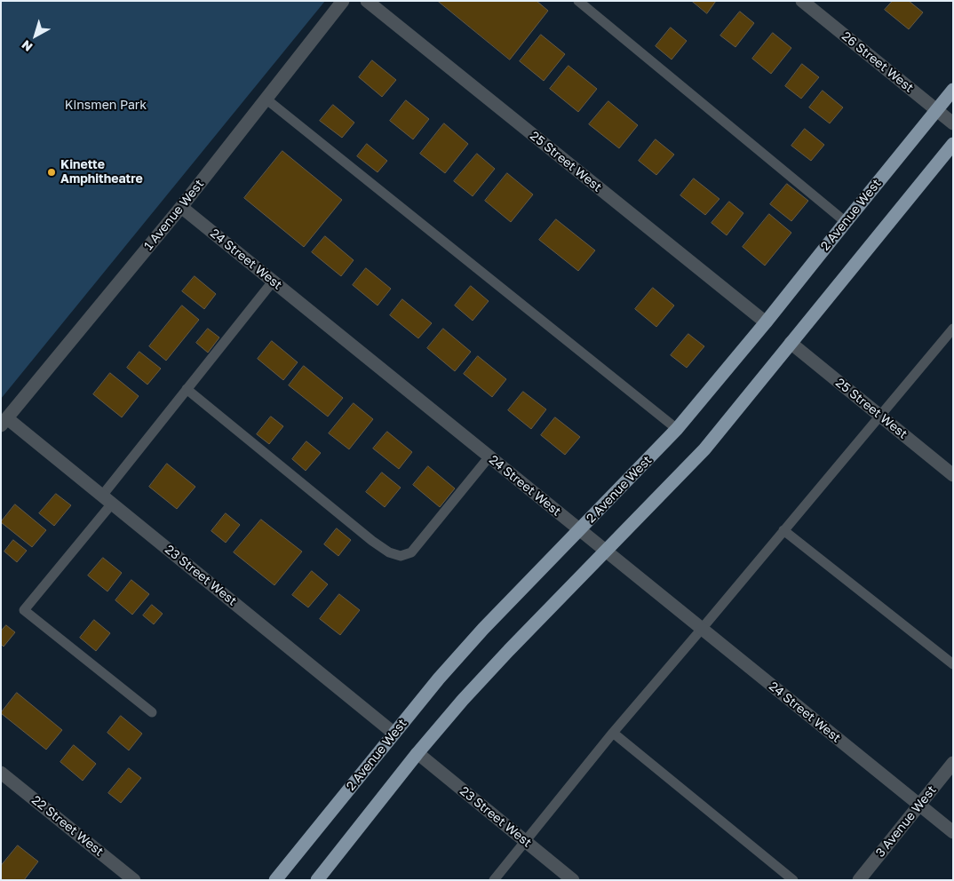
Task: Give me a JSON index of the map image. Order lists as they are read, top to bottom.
{
  "streets": {
    "highway": ["2 Avenue West"],
    "street": [
      "26 Street West",
      "25 Street West",
      "1 Avenue West",
      "24 Street West",
      "23 Street West",
      "3 Avenue West",
      "22 Street West"
    ]
  },
  "crossings": [
    ["26 Street West", "2 Avenue West"],
    ["25 Street West", "2 Avenue West"],
    ["1 Avenue West", "24 Street West"],
    ["1 Avenue West", "23 Street West"],
    ["2 Avenue West", "24 Street West"],
    ["2 Avenue West", "23 Street West"],
    ["24 Street West", "3 Avenue West"]
  ],
  "parks": ["Kinsmen Park"],
  "places": ["Kinette Amphitheatre"],
  "north": "bottom left"
}
